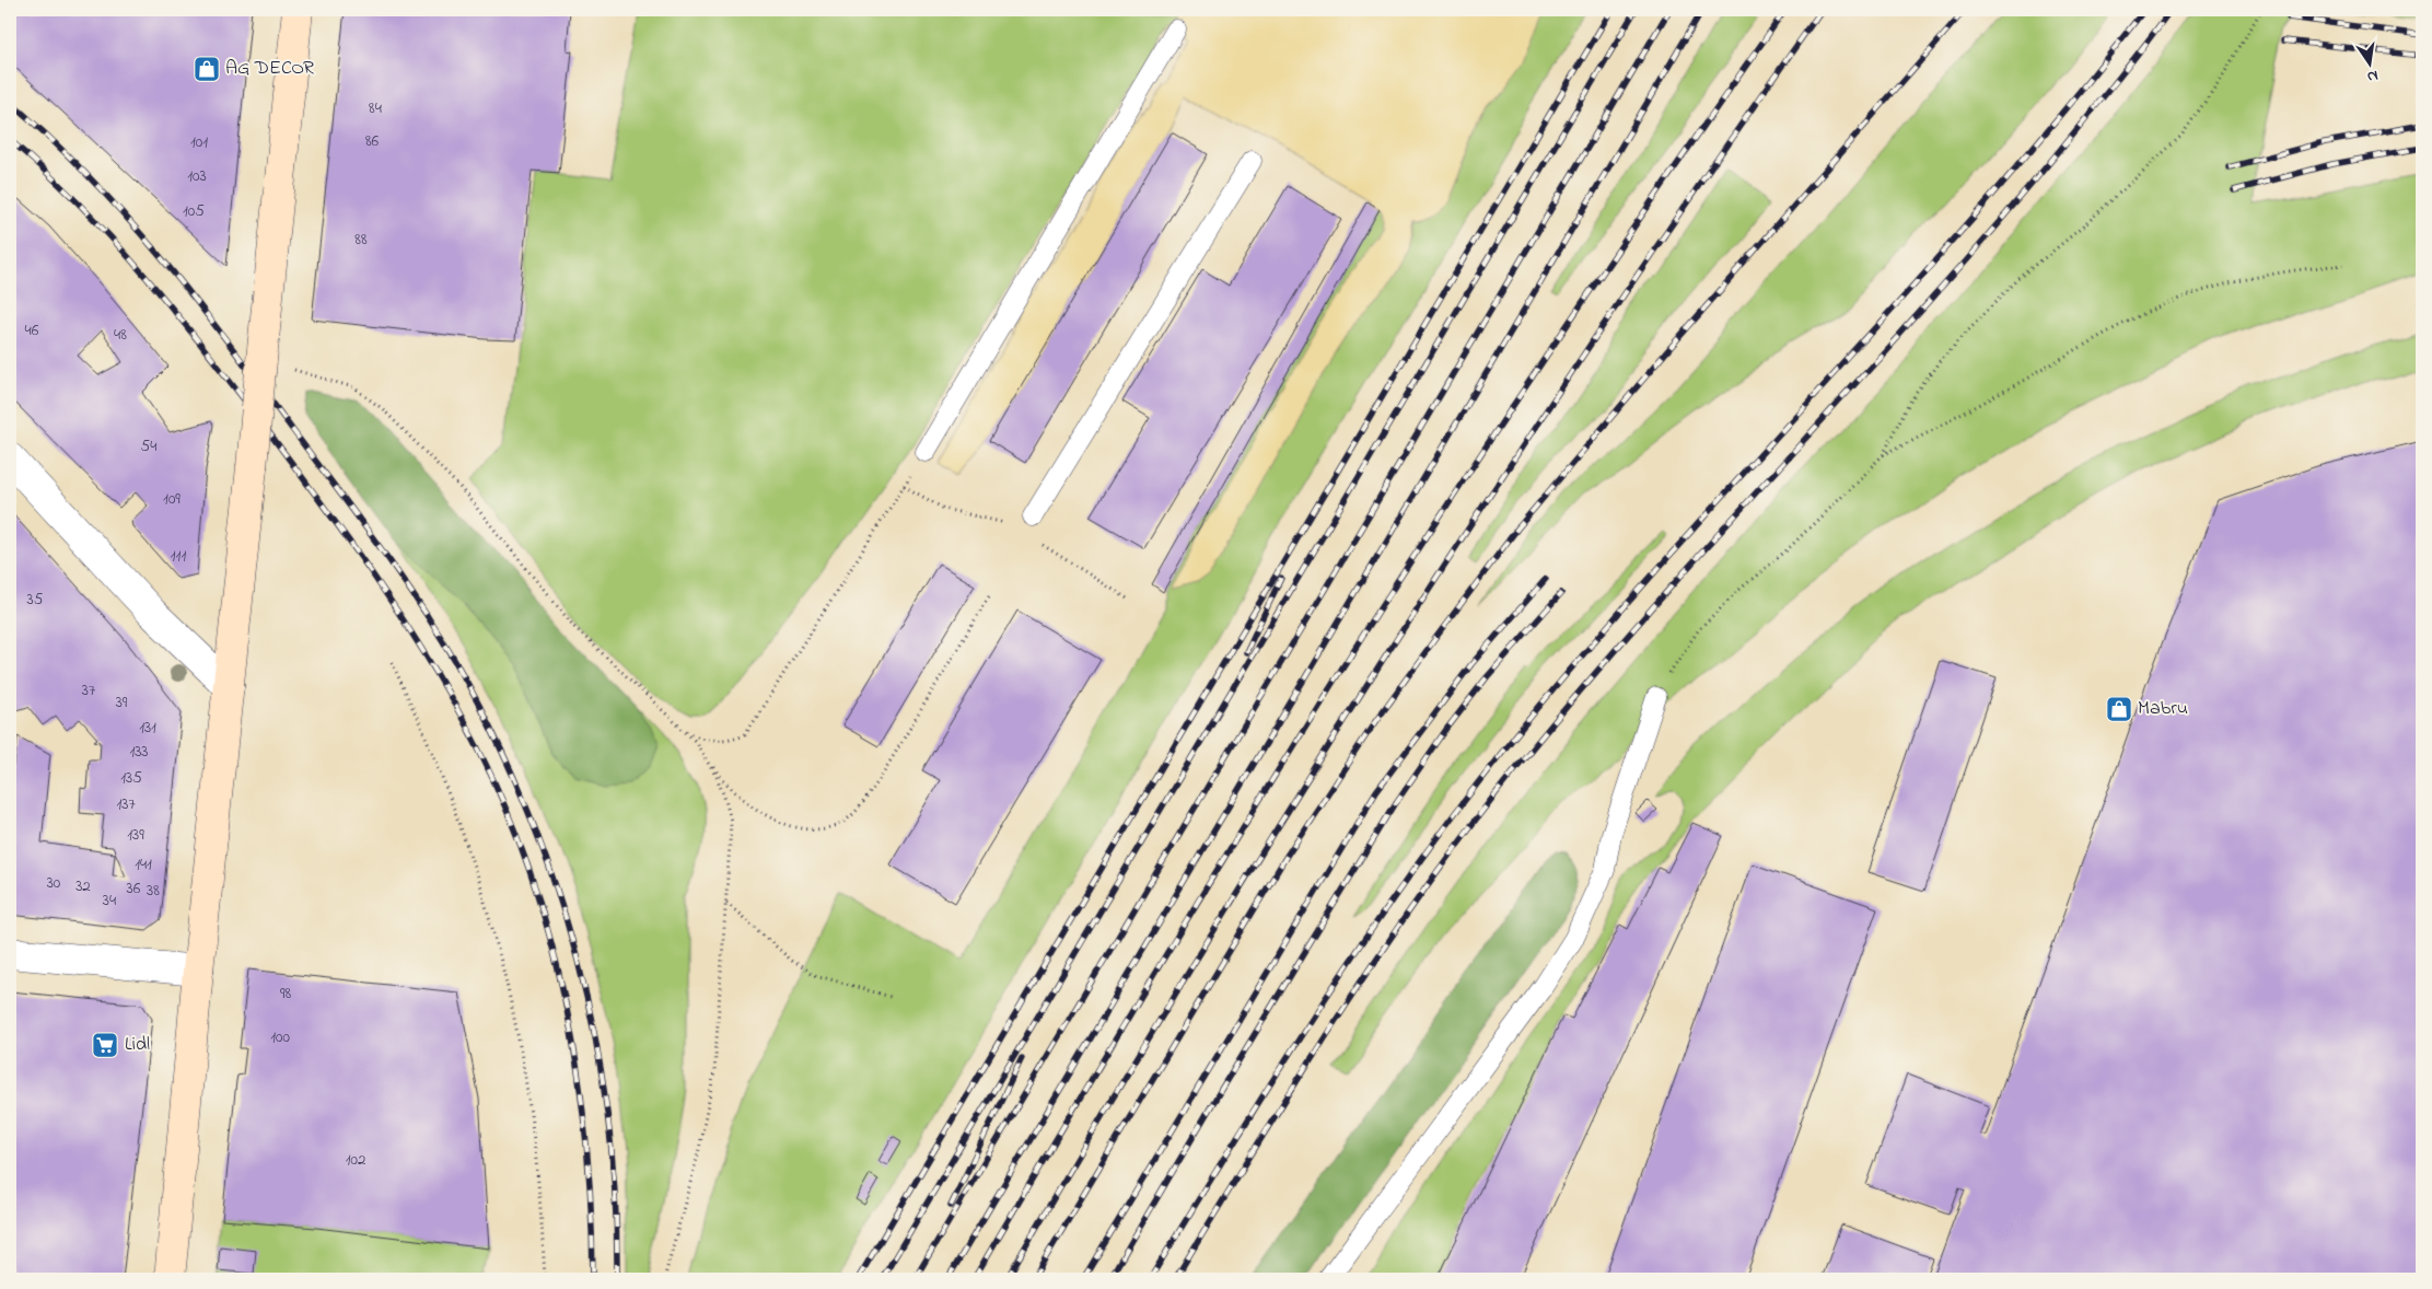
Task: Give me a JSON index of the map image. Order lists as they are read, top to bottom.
{
  "places": {
    "shop": ["AG DECOR", "Mabru"],
    "supermarket": ["Lidl"]
  },
  "house_numbers": [
    "84",
    "86",
    "101",
    "103",
    "105",
    "88",
    "46",
    "48",
    "54",
    "109",
    "111",
    "35",
    "37",
    "39",
    "131",
    "133",
    "135",
    "137",
    "139",
    "141",
    "30",
    "32",
    "36",
    "38",
    "34",
    "98",
    "100",
    "102"
  ],
  "north": "bottom"
}
